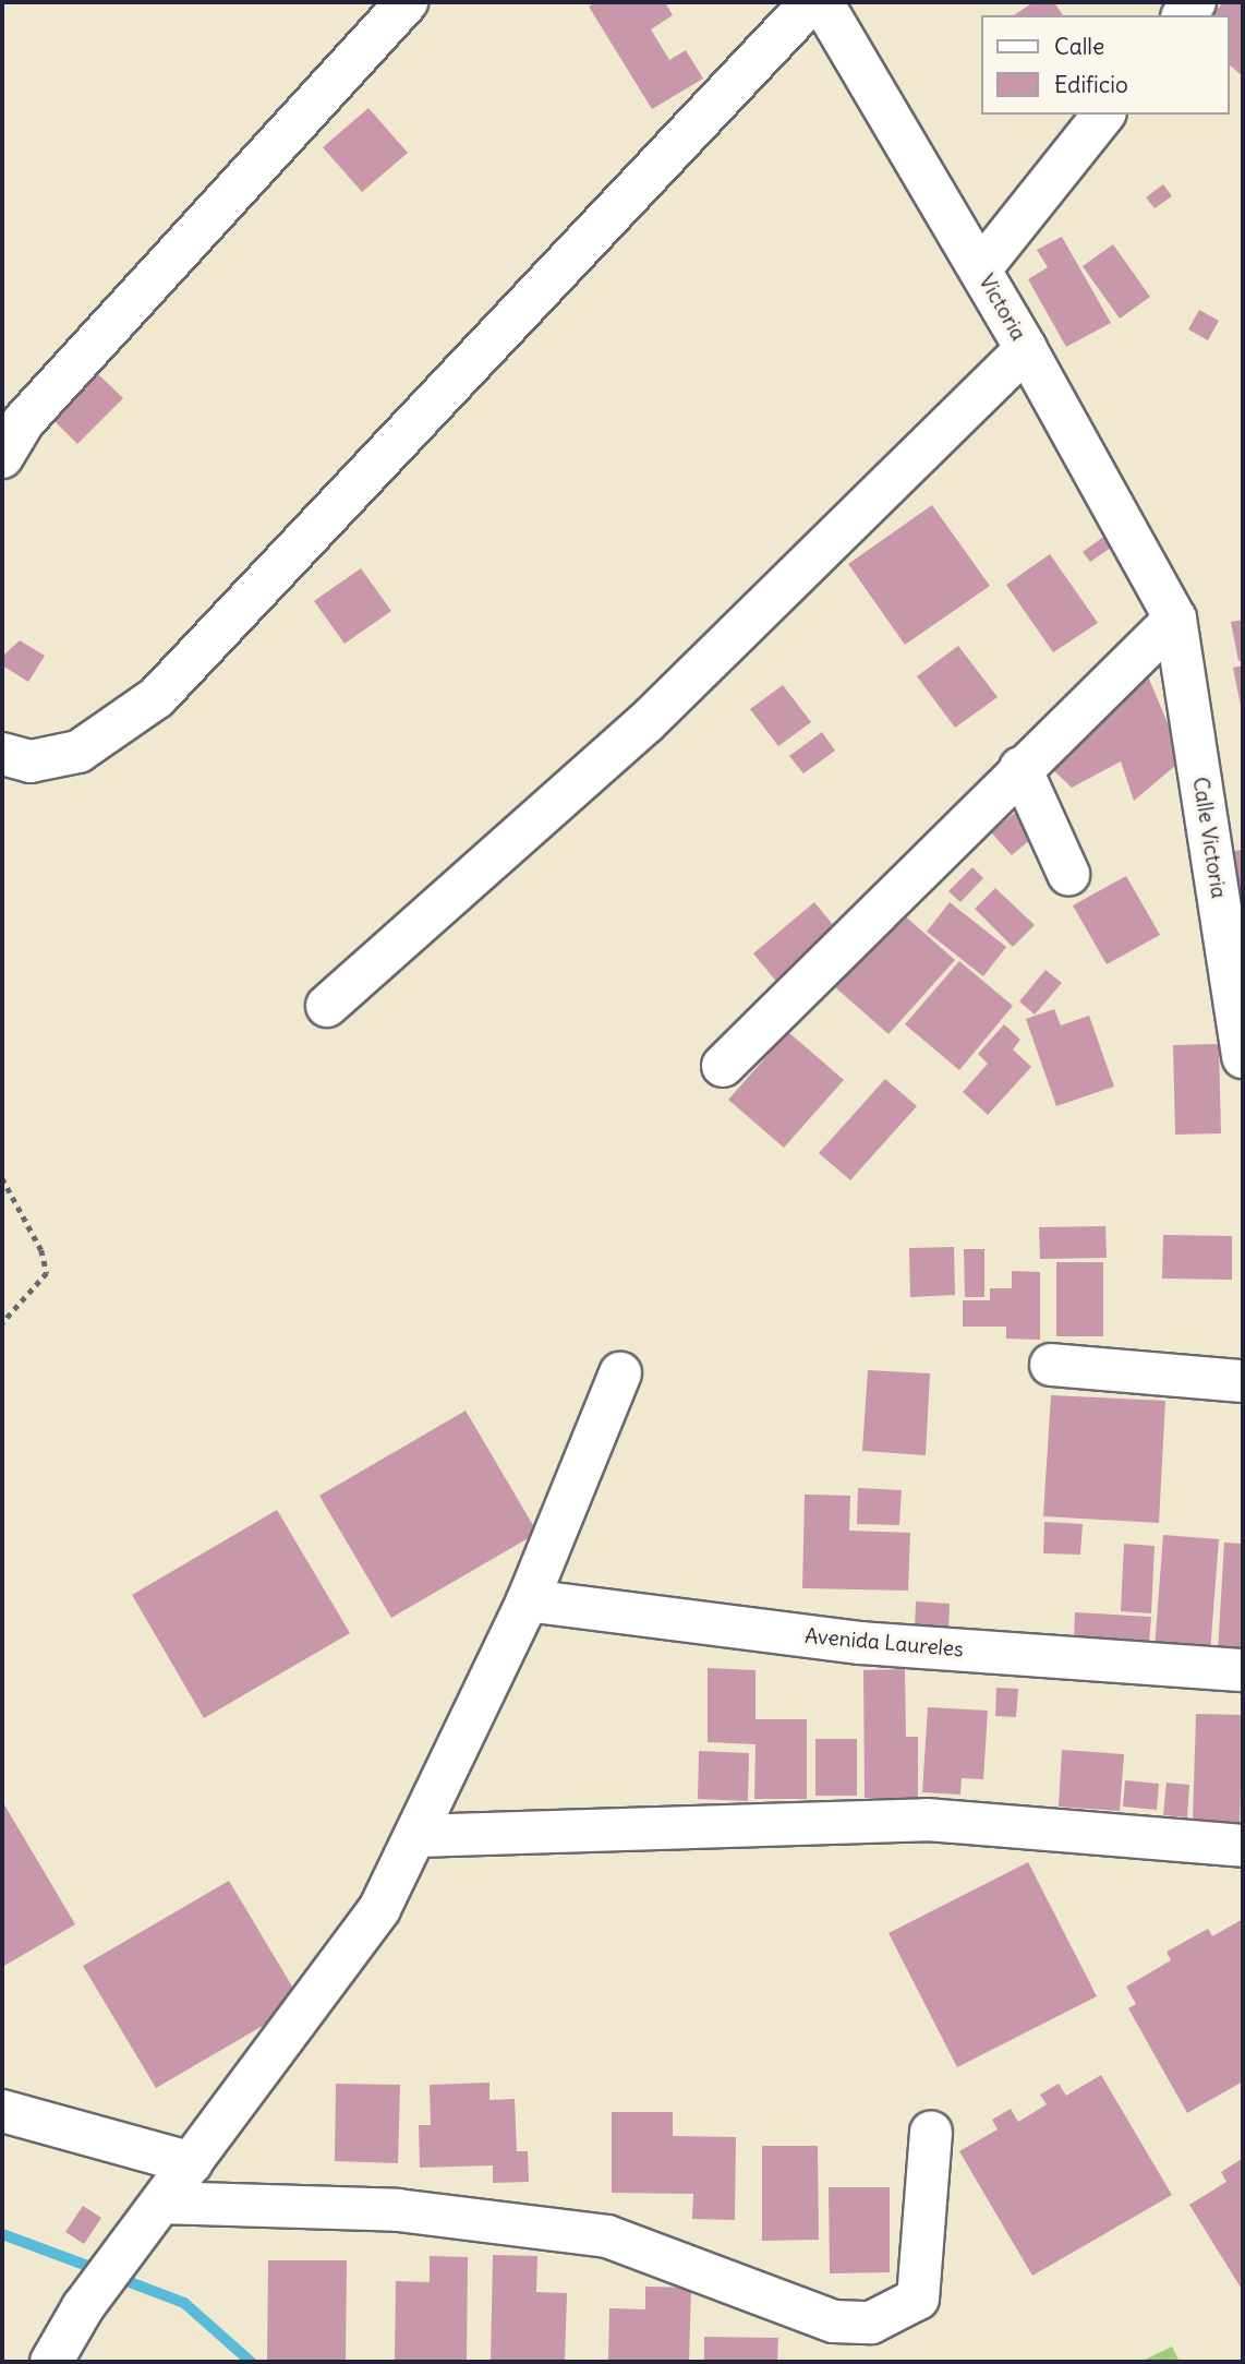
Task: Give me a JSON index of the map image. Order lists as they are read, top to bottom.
{
  "streets": {
    "street": ["Victoria", "Calle Victoria", "Avenida Laureles"]
  },
  "crossings": [
    ["Victoria", "Calle Victoria"]
  ],
  "legend": ["Calle", "Edificio"]
}
